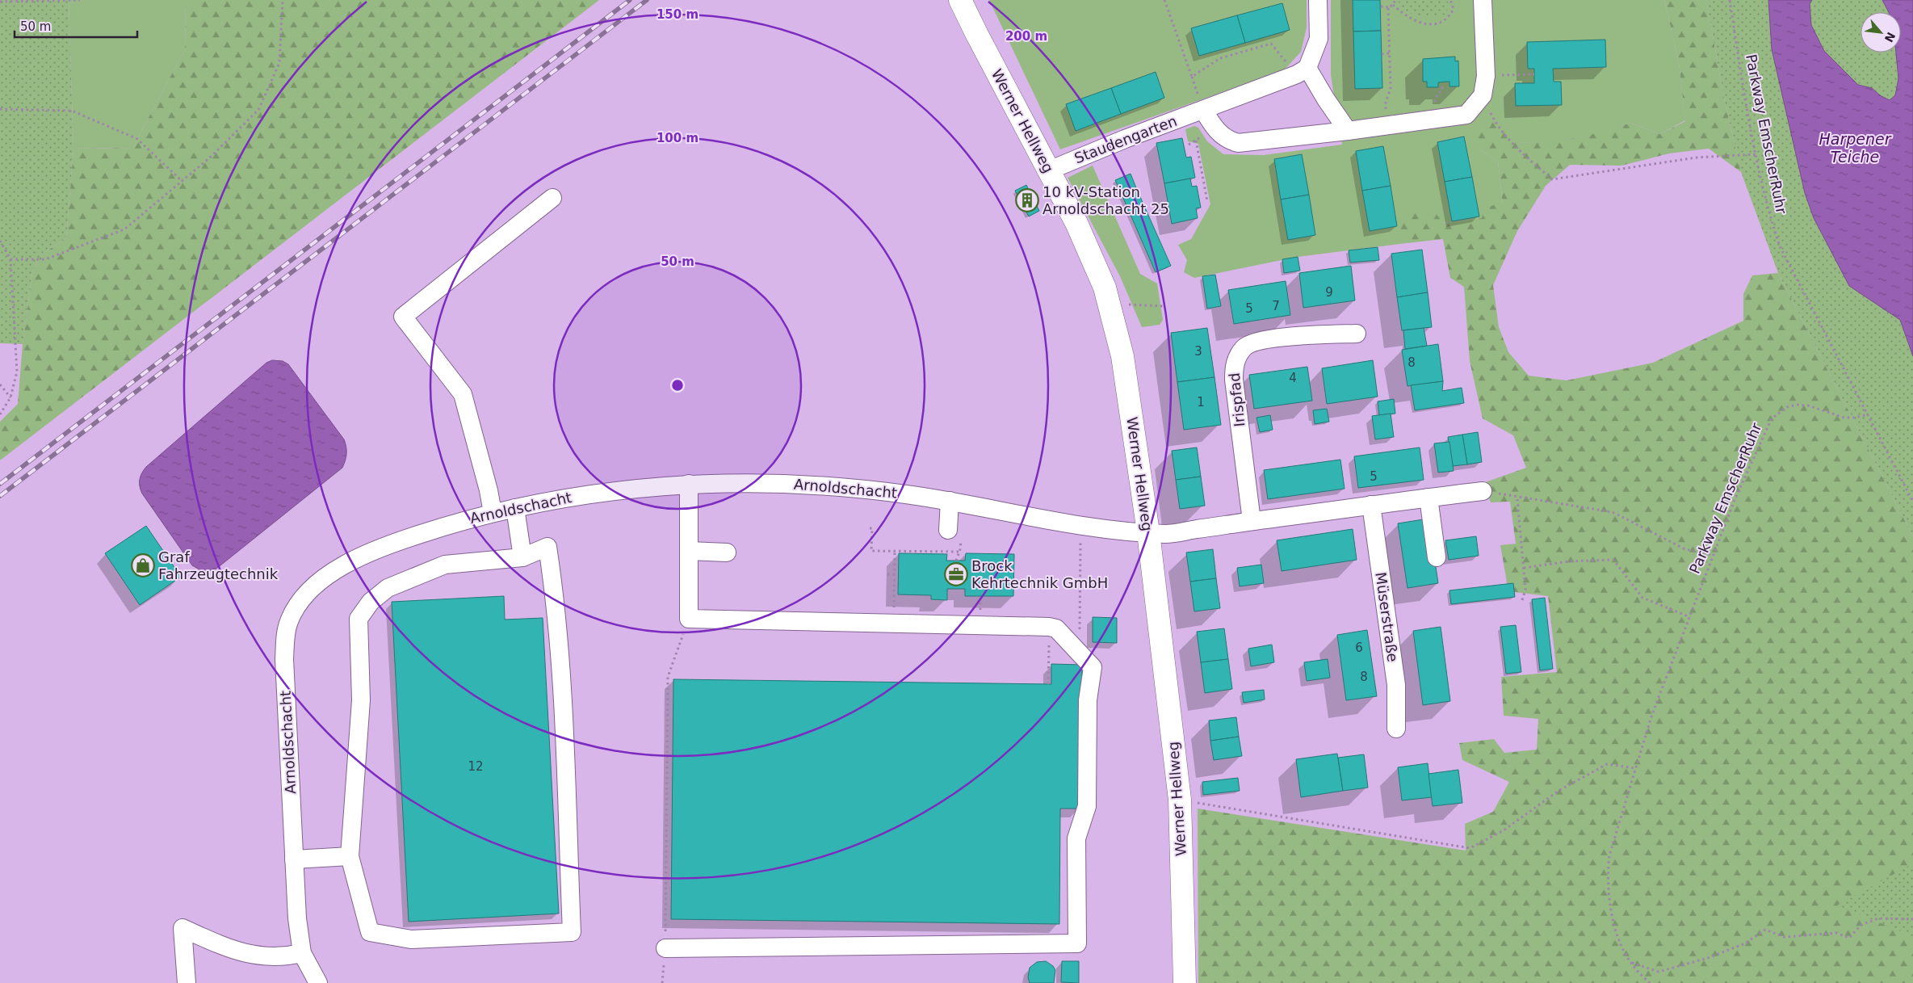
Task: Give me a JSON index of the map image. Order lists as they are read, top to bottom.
{
  "streets": {
    "main road": ["Werner Hellweg"],
    "street": [
      "Staudengarten",
      "Irispfad",
      "Arnoldschacht",
      "Müserstraße"
    ],
    "path": ["Parkway EmscherRuhr"]
  },
  "crossings": [
    ["Werner Hellweg", "Staudengarten"],
    ["Werner Hellweg", "Arnoldschacht"]
  ],
  "water": ["Harpener Teiche"],
  "places": {
    "building": ["10 kV-Station Arnoldschacht 25"],
    "shop": ["Graf Fahrzeugtechnik"],
    "office": ["Brock Kehrtechnik GmbH"]
  },
  "house_numbers": [
    "9",
    "7",
    "5",
    "3",
    "8",
    "4",
    "1",
    "5",
    "6",
    "8",
    "12"
  ],
  "scale_bar": "50 m",
  "north": "bottom right",
  "rings": [
    "150 m",
    "200 m",
    "100 m",
    "50 m"
  ]
}
